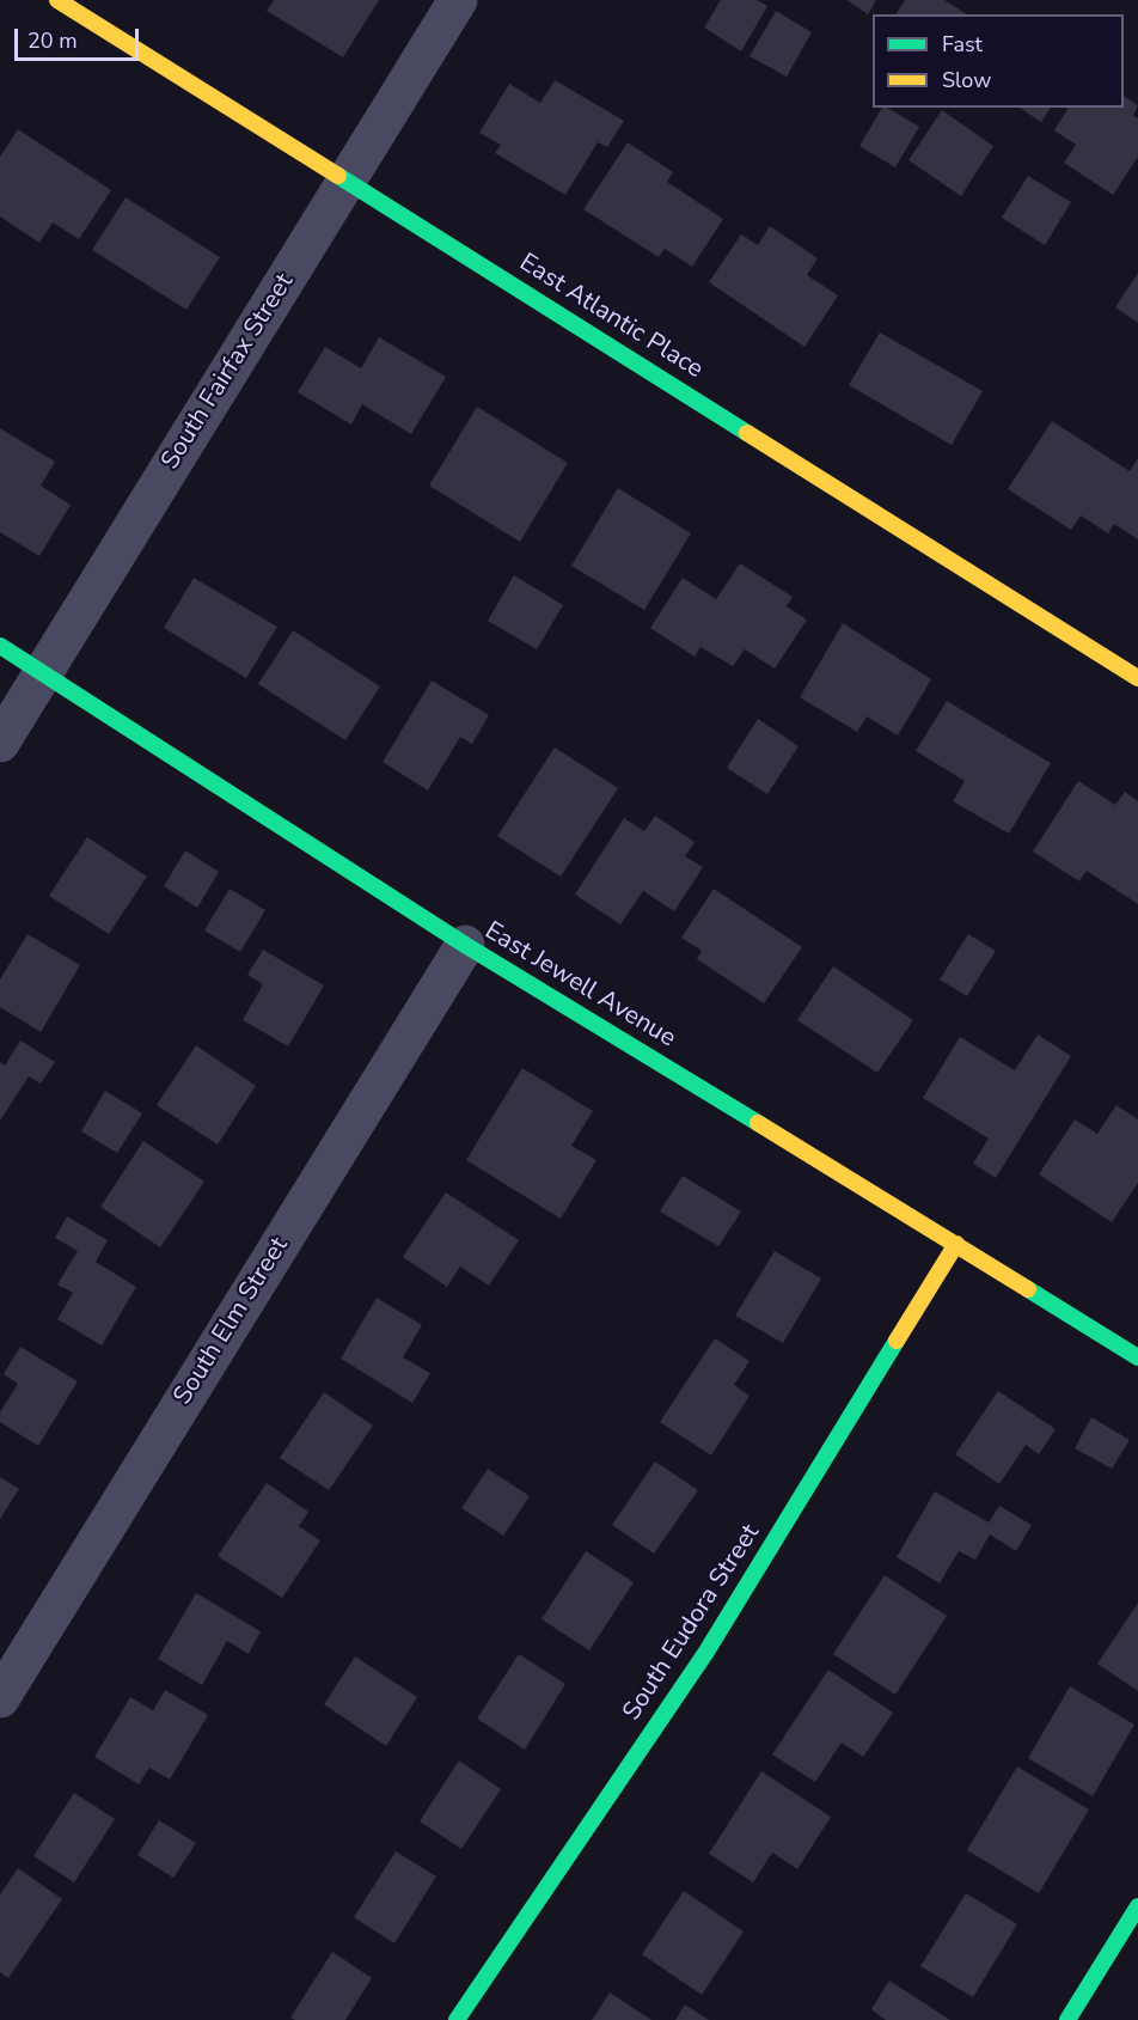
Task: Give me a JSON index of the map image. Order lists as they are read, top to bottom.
{
  "streets": {
    "street": [
      "East Atlantic Place",
      "South Fairfax Street",
      "East Jewell Avenue",
      "South Elm Street",
      "South Eudora Street"
    ]
  },
  "crossings": [
    ["East Atlantic Place", "South Fairfax Street"],
    ["South Fairfax Street", "East Jewell Avenue"],
    ["East Jewell Avenue", "South Elm Street"],
    ["East Jewell Avenue", "South Eudora Street"]
  ],
  "legend": ["Fast", "Slow"],
  "scale_bar": "20 m"
}
